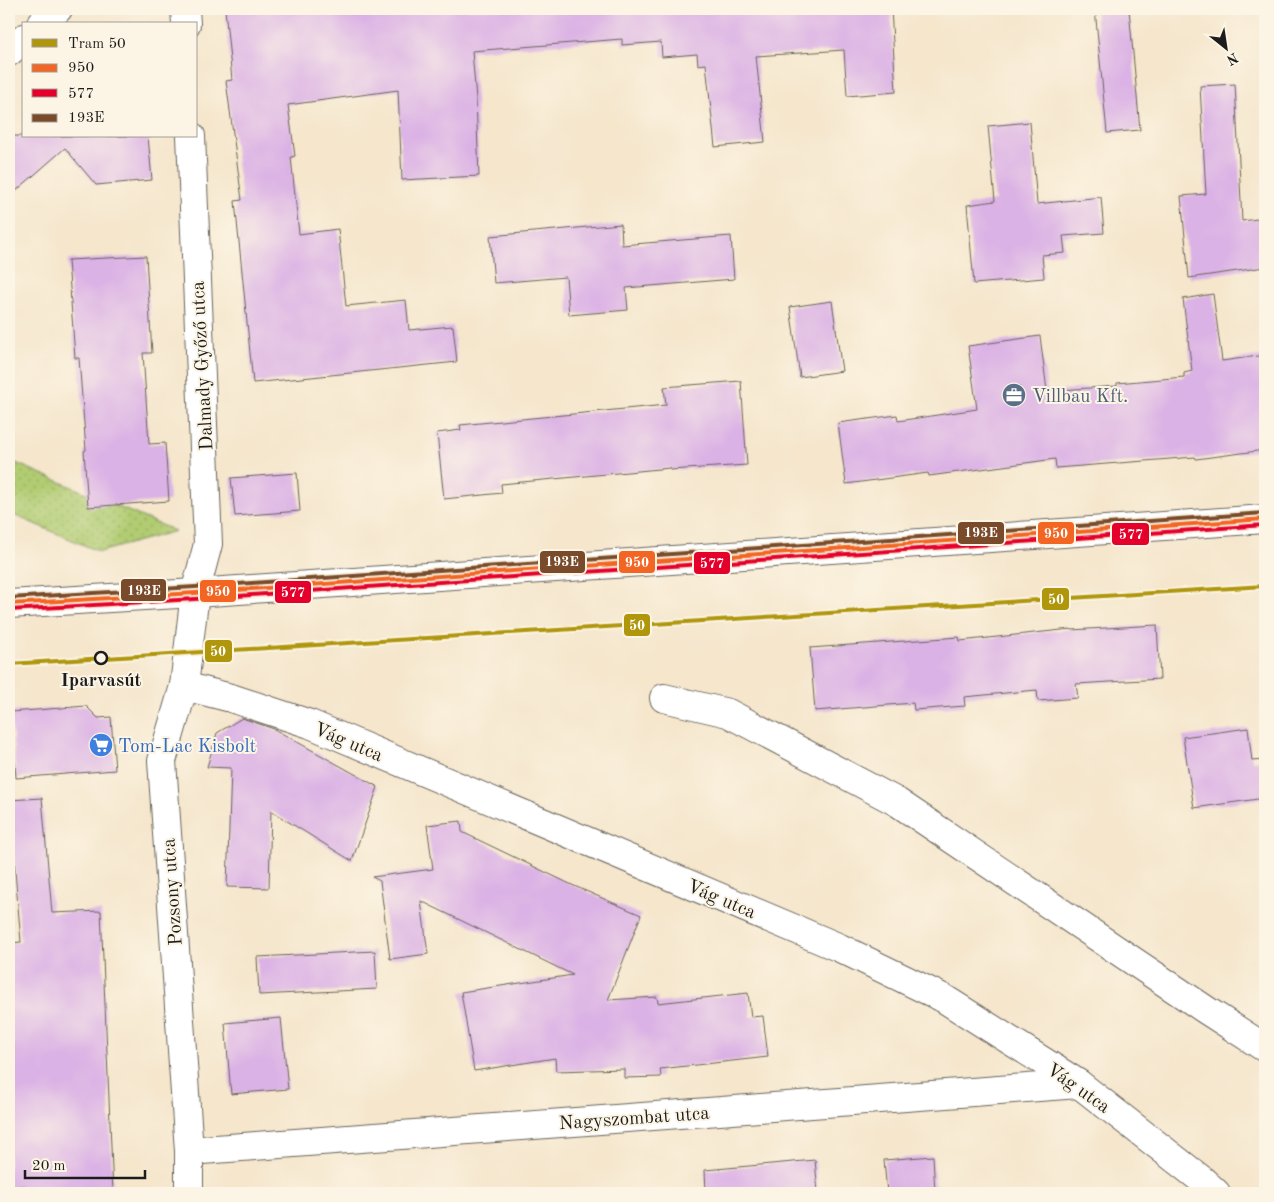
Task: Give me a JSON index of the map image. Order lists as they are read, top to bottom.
{
  "streets": {
    "street": [
      "Dalmady Győző utca",
      "Vág utca",
      "Pozsony utca",
      "Nagyszombat utca"
    ]
  },
  "crossings": [
    ["Dalmady Győző utca", "Pozsony utca"],
    ["Vág utca", "Pozsony utca"],
    ["Vág utca", "Nagyszombat utca"],
    ["Pozsony utca", "Nagyszombat utca"]
  ],
  "places": {
    "office": ["Villbau Kft."],
    "other": ["Iparvasút"],
    "supermarket": ["Tom-Lac Kisbolt"]
  },
  "lines": [
    "transit line 193E",
    "transit line 950",
    "transit line 577",
    "tram line 50"
  ],
  "legend": [
    "Tram 50",
    "950",
    "577",
    "193E"
  ],
  "scale_bar": "20 m",
  "north": "bottom right"
}
